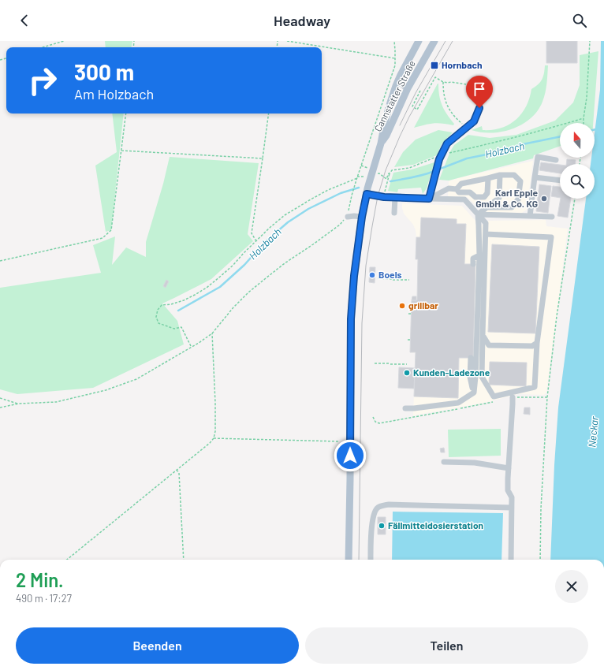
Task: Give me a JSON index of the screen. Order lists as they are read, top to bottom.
{
  "streets": {
    "main road": ["Cannstatter Straße"]
  },
  "water": ["Holzbach", "Neckar"],
  "places": {
    "transit": ["Hornbach"],
    "other": [
      "Karl Epple GmbH & Co. KG",
      "Boels",
      "grillbar",
      "Kunden-Ladezone",
      "Fällmitteldosierstation"
    ]
  },
  "north": "top",
  "page": {
    "header": "Headway",
    "turn": ["300 m", "Am Holzbach"],
    "heading": ["2 Min.", "490 m · 17:27"],
    "buttons": ["Beenden", "Teilen"]
  }
}
